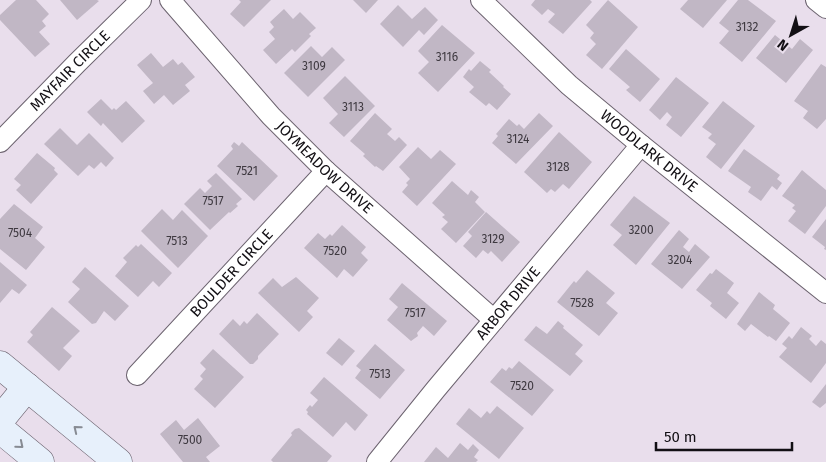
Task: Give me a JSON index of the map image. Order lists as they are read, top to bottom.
{
  "streets": {
    "street": [
      "MAYFAIR CIRCLE",
      "WOODLARK DRIVE",
      "JOYMEADOW DRIVE",
      "BOULDER CIRCLE",
      "ARBOR DRIVE"
    ]
  },
  "crossings": [
    ["WOODLARK DRIVE", "ARBOR DRIVE"],
    ["JOYMEADOW DRIVE", "BOULDER CIRCLE"],
    ["JOYMEADOW DRIVE", "ARBOR DRIVE"]
  ],
  "house_numbers": [
    "3132",
    "3116",
    "3109",
    "3113",
    "3124",
    "3128",
    "7521",
    "7517",
    "3200",
    "7504",
    "3129",
    "7513",
    "7520",
    "3204",
    "7528",
    "7517",
    "7513",
    "7520",
    "7500"
  ],
  "scale_bar": "50 m",
  "north": "bottom left"
}
